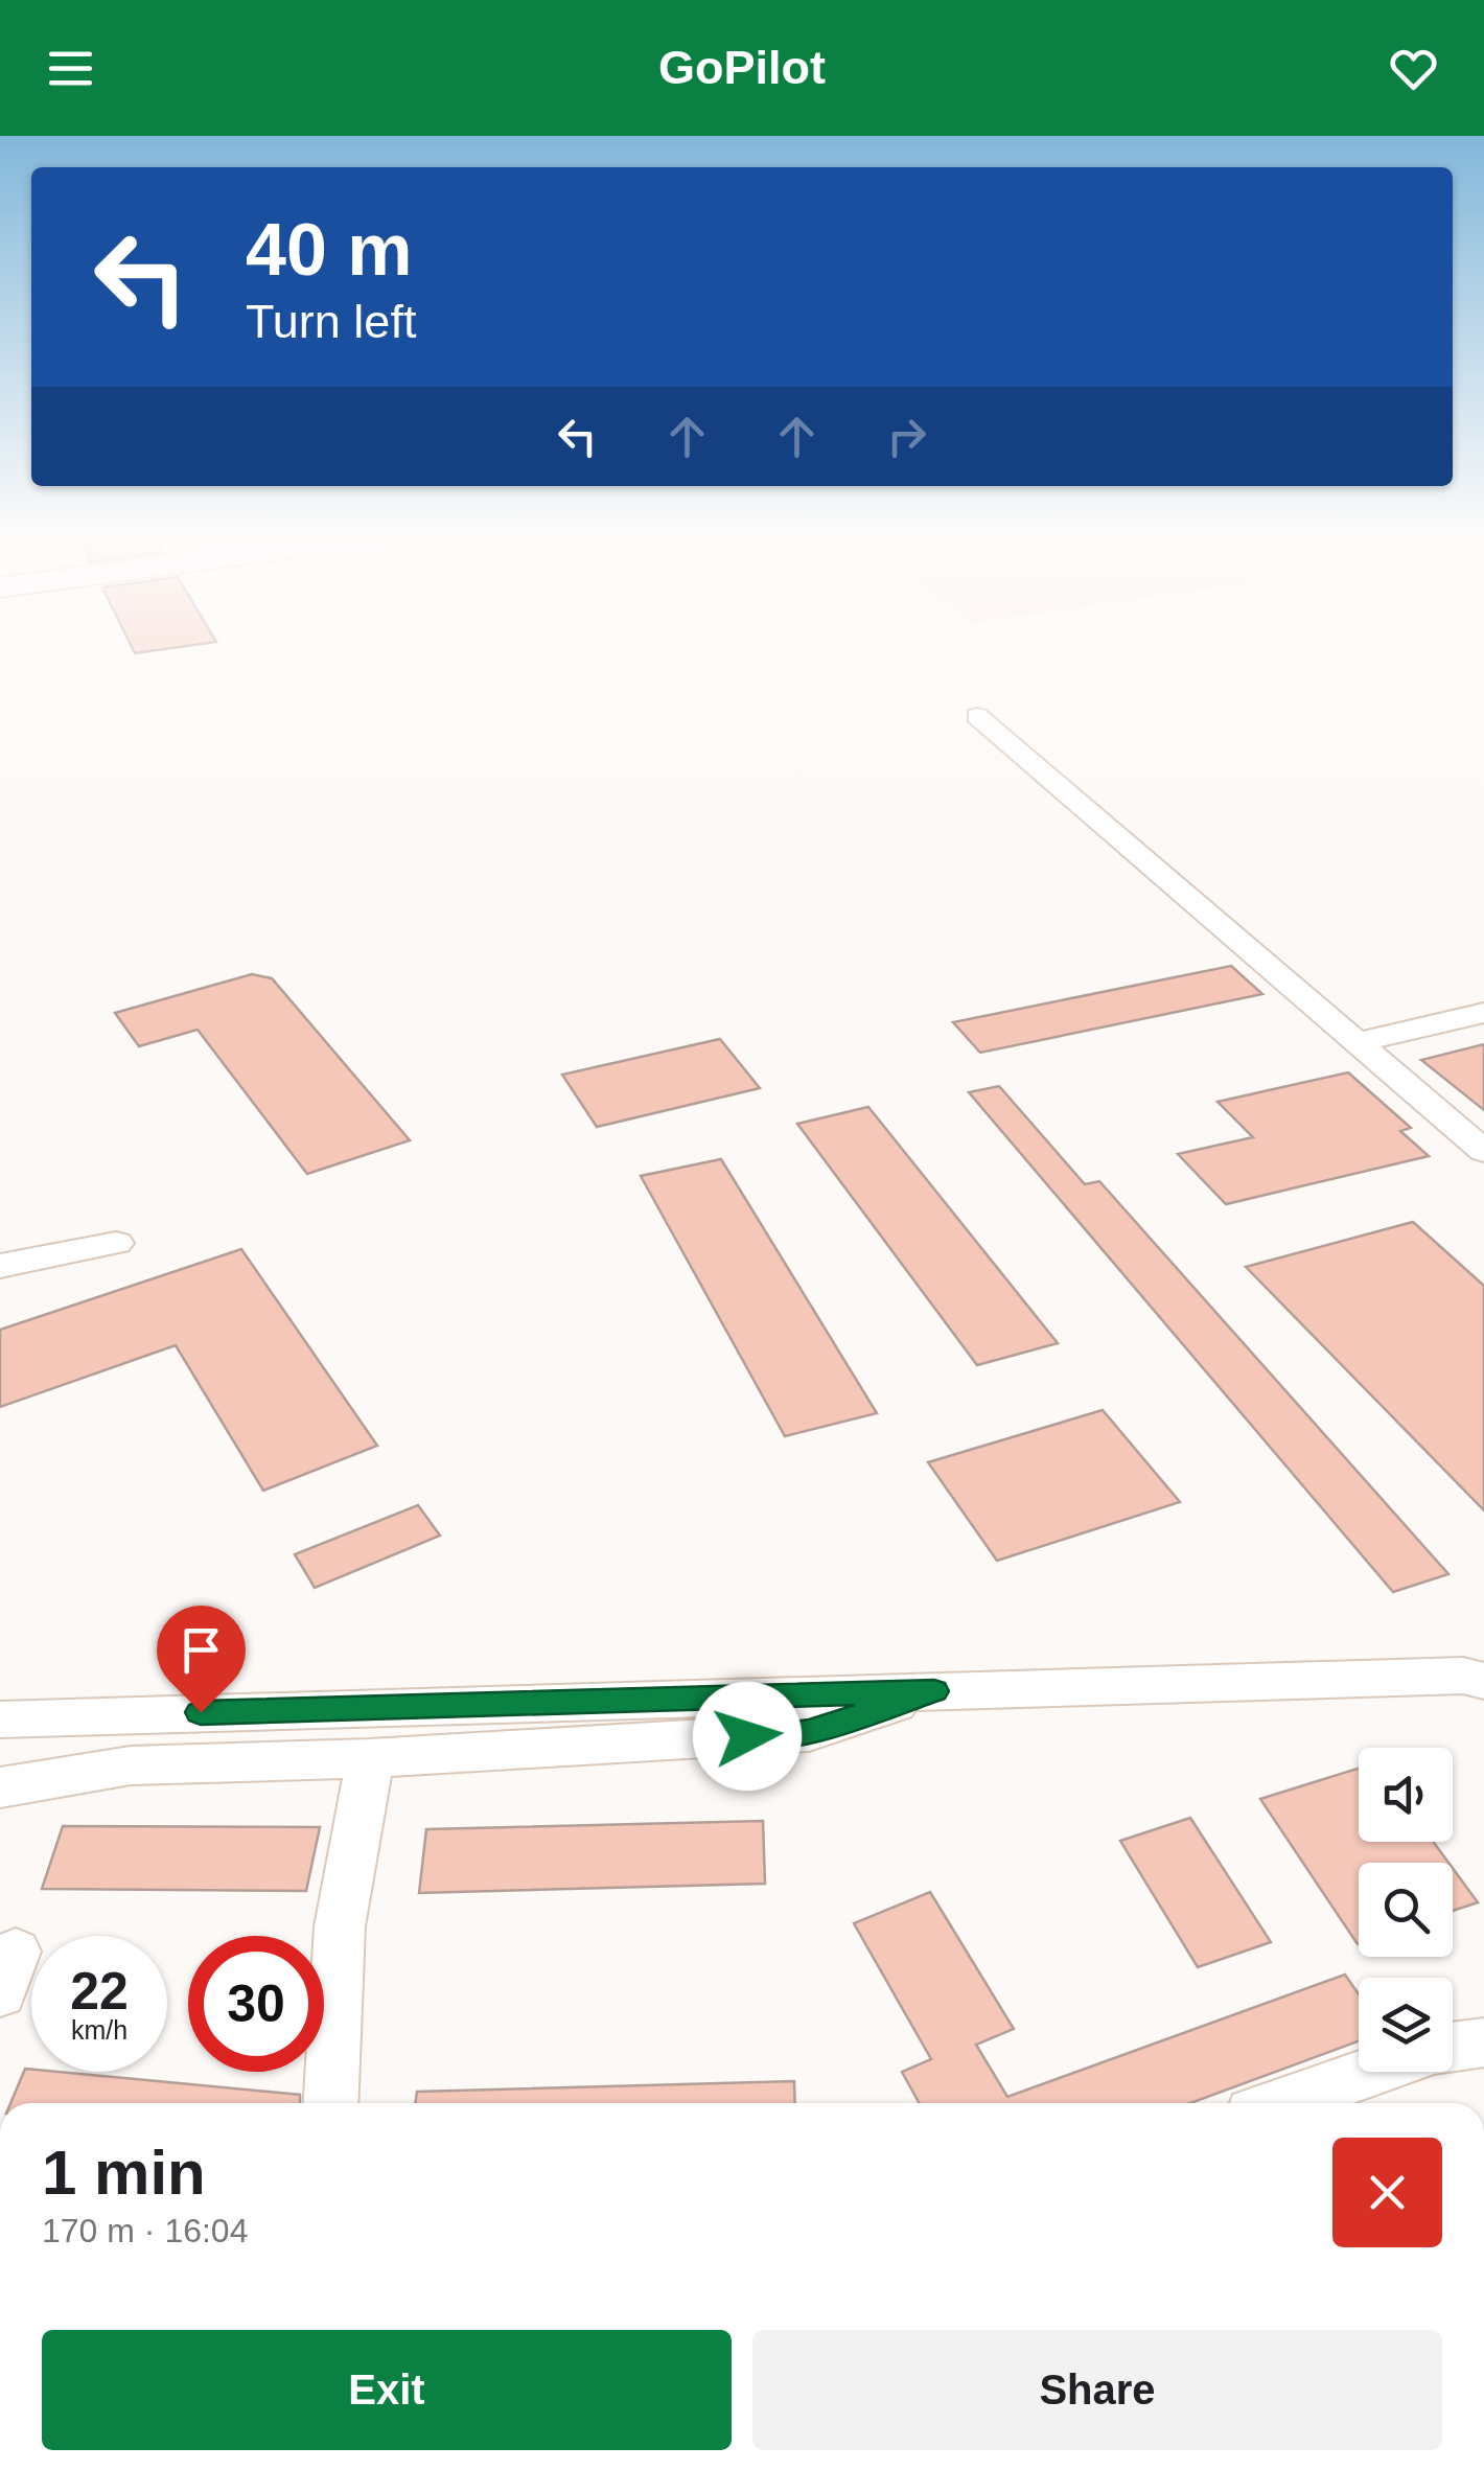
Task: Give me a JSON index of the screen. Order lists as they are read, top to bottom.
{
  "page": {
    "header": "GoPilot",
    "turn": ["40 m", "Turn left"],
    "speed": "22 km/h",
    "limit": "30",
    "heading": ["1 min", "170 m · 16:04"],
    "buttons": ["Exit", "Share"]
  }
}
